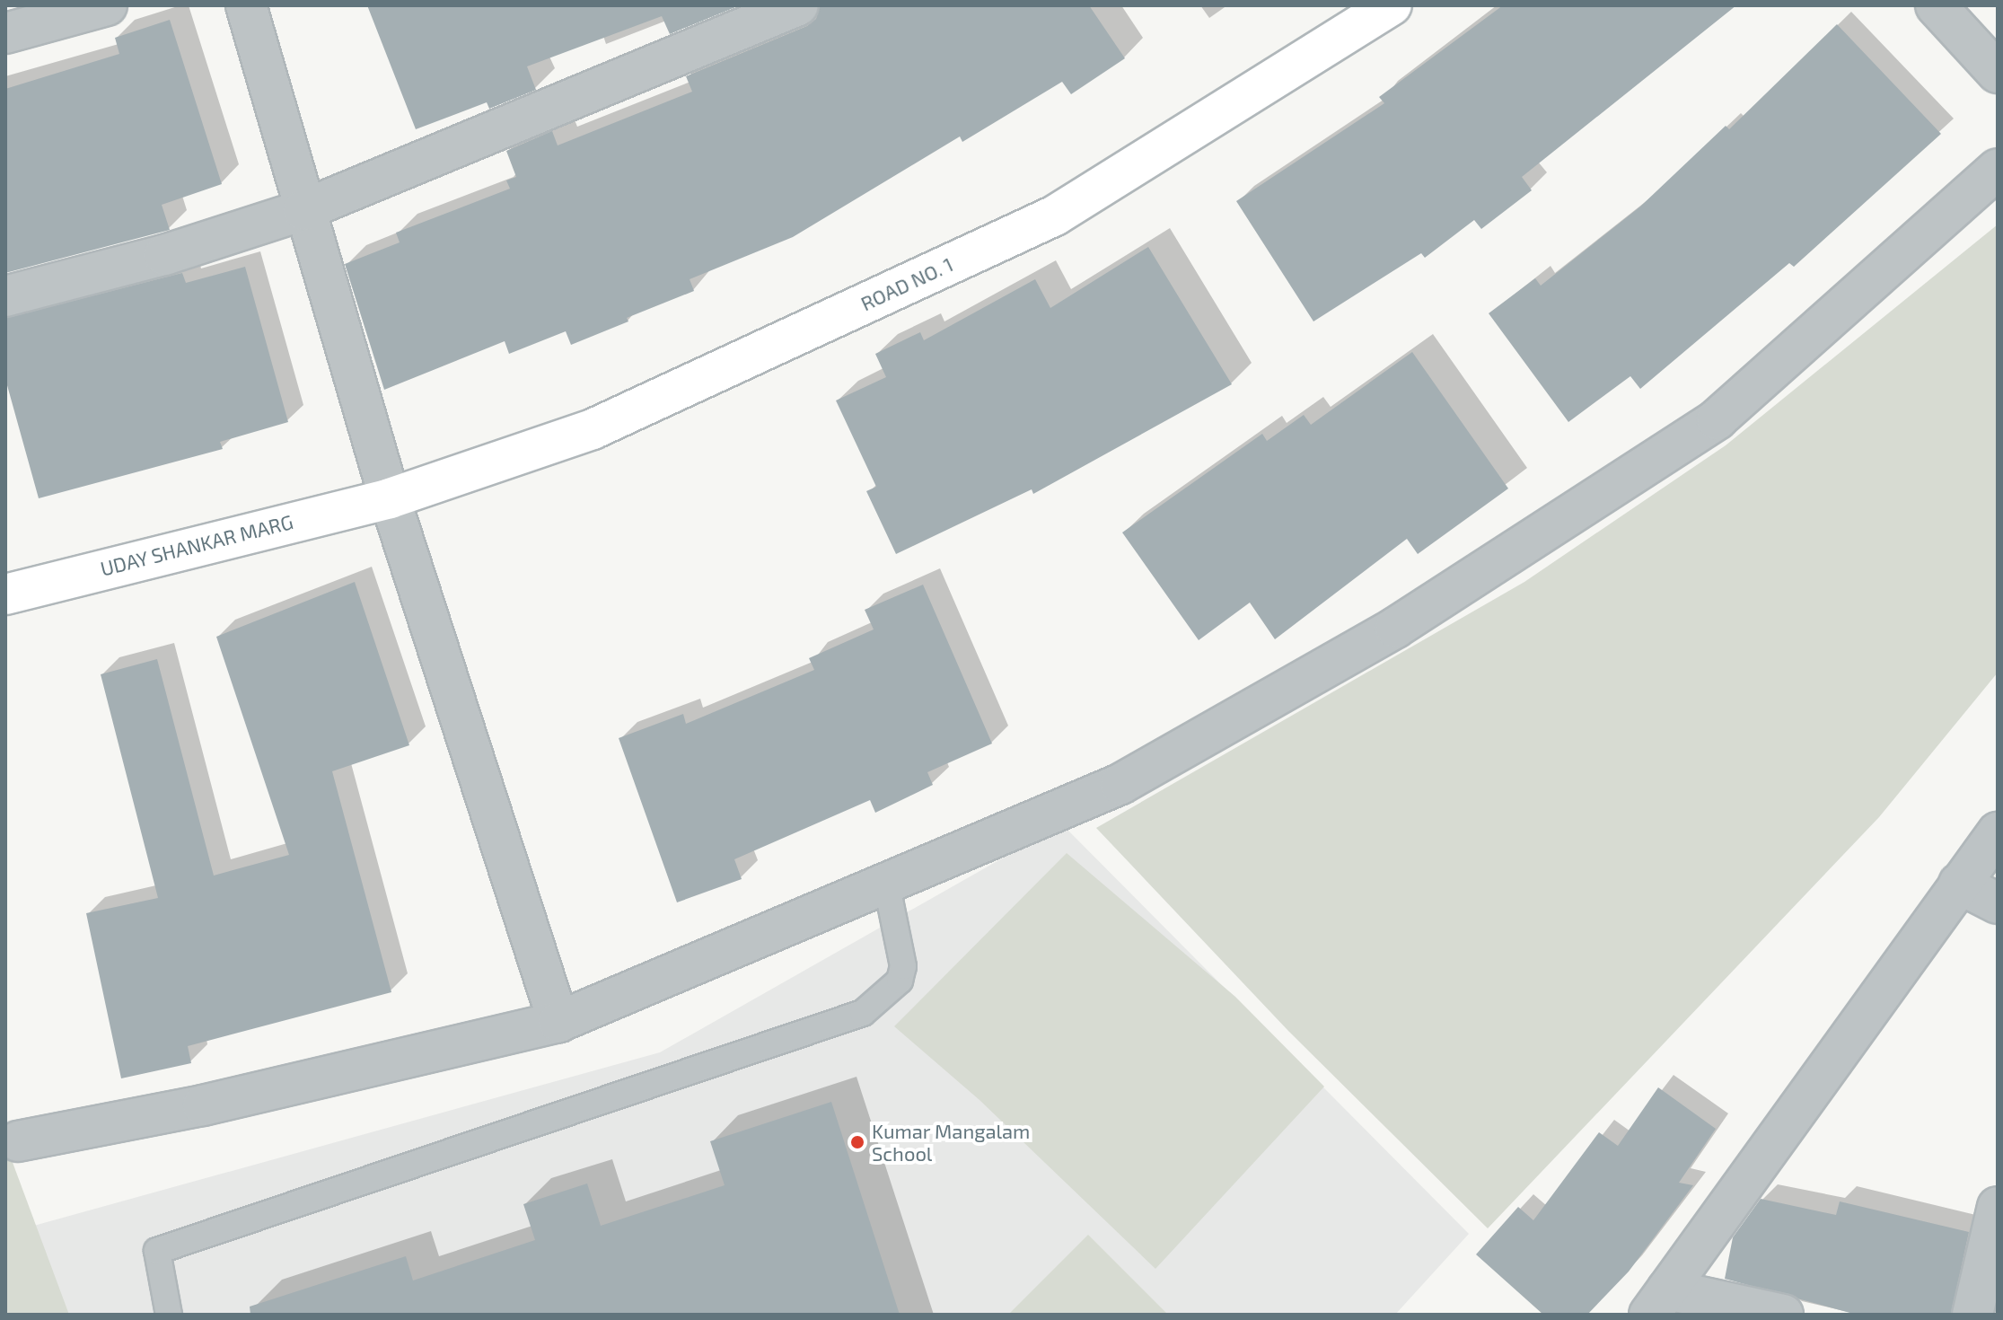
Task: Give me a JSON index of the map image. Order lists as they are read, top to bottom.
{
  "streets": {
    "street": ["ROAD NO. 1", "UDAY SHANKAR MARG"]
  },
  "crossings": [
    ["ROAD NO. 1", "UDAY SHANKAR MARG"]
  ],
  "places": ["Kumar Mangalam School"]
}
